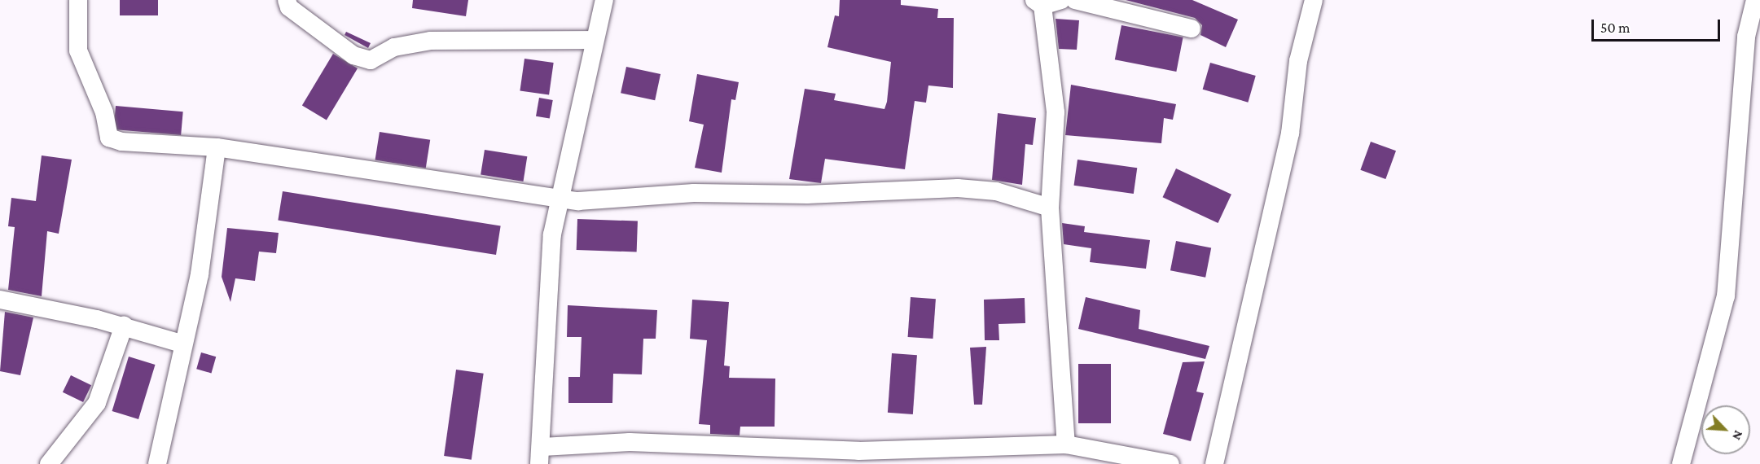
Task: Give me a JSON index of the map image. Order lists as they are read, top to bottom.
{
  "scale_bar": "50 m",
  "north": "bottom right"
}
